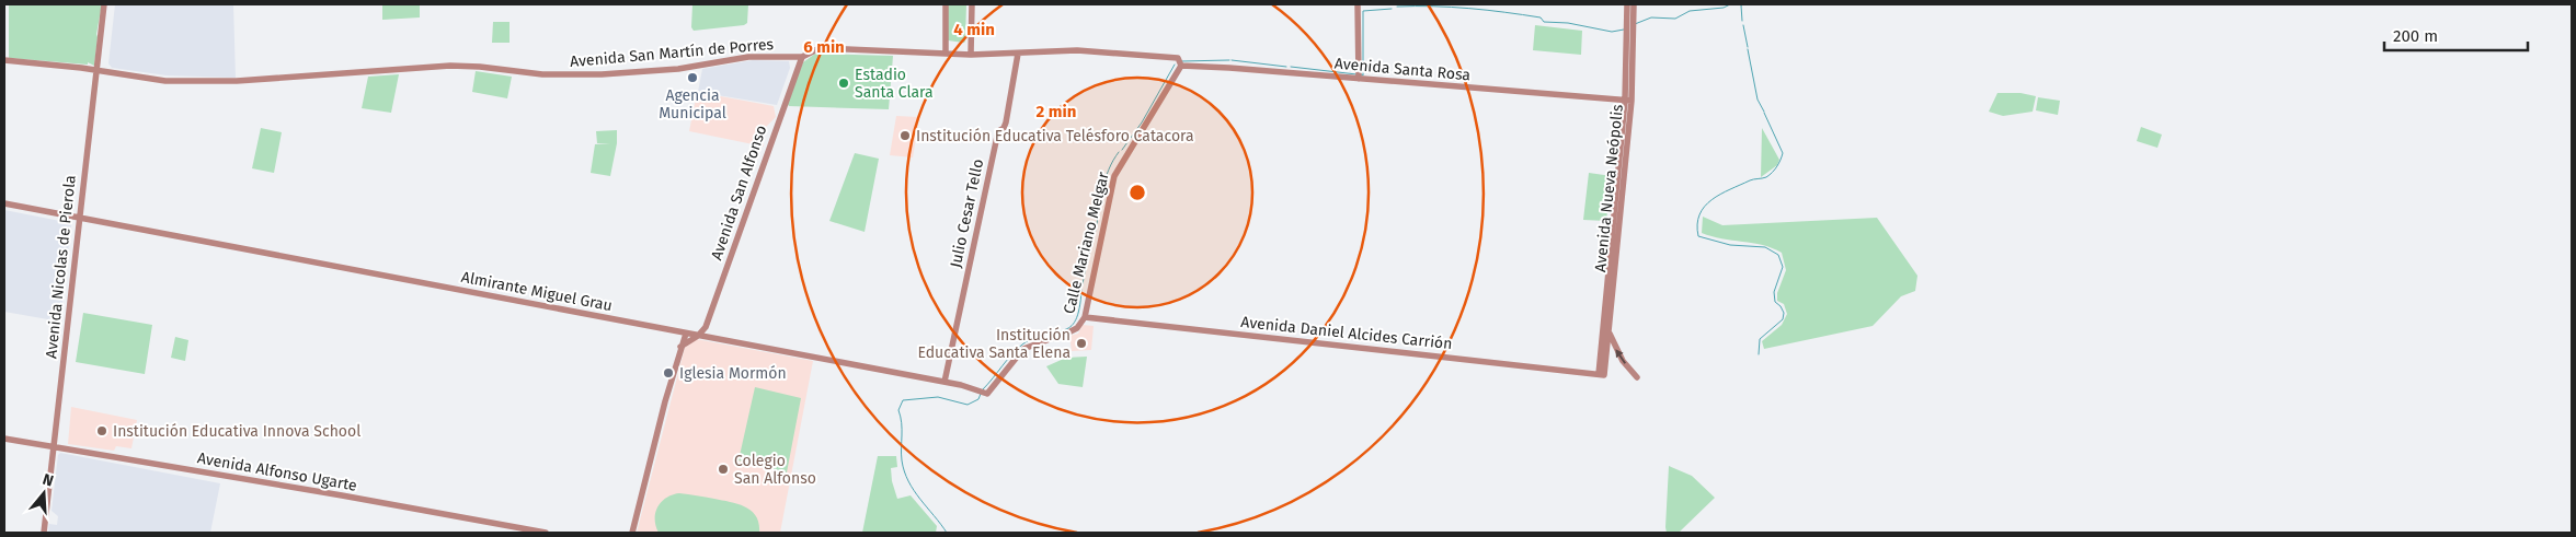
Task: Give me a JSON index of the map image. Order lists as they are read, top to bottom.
{
  "streets": {
    "street": [
      "Avenida San Martín de Porres",
      "Avenida Santa Rosa",
      "Avenida Nueva Neópolis",
      "Avenida San Alfonso",
      "Julio Cesar Tello",
      "Calle Mariano Melgar",
      "Avenida Nicolas de Pierola",
      "Almirante Miguel Grau",
      "Avenida Daniel Alcides Carrión",
      "Avenida Alfonso Ugarte"
    ]
  },
  "crossings": [
    ["Avenida San Martín de Porres", "Avenida Santa Rosa"],
    ["Avenida San Martín de Porres", "Avenida San Alfonso"],
    ["Avenida San Martín de Porres", "Julio Cesar Tello"],
    ["Avenida San Martín de Porres", "Calle Mariano Melgar"],
    ["Avenida San Martín de Porres", "Avenida Nicolas de Pierola"],
    ["Avenida Santa Rosa", "Avenida Nueva Neópolis"],
    ["Avenida Santa Rosa", "Calle Mariano Melgar"],
    ["Avenida Nueva Neópolis", "Avenida Daniel Alcides Carrión"],
    ["Avenida San Alfonso", "Almirante Miguel Grau"],
    ["Julio Cesar Tello", "Almirante Miguel Grau"],
    ["Calle Mariano Melgar", "Almirante Miguel Grau"],
    ["Calle Mariano Melgar", "Avenida Daniel Alcides Carrión"],
    ["Avenida Nicolas de Pierola", "Almirante Miguel Grau"],
    ["Avenida Nicolas de Pierola", "Avenida Alfonso Ugarte"]
  ],
  "places": [
    "Agencia Municipal",
    "Estadio Santa Clara",
    "Institución Educativa Telésforo Catacora",
    "Institución Educativa Santa Elena",
    "Iglesia Mormón",
    "Institución Educativa Innova School",
    "Colegio San Alfonso"
  ],
  "scale_bar": "200 m",
  "north": "top",
  "rings": ["4 min", "6 min", "2 min"]
}
